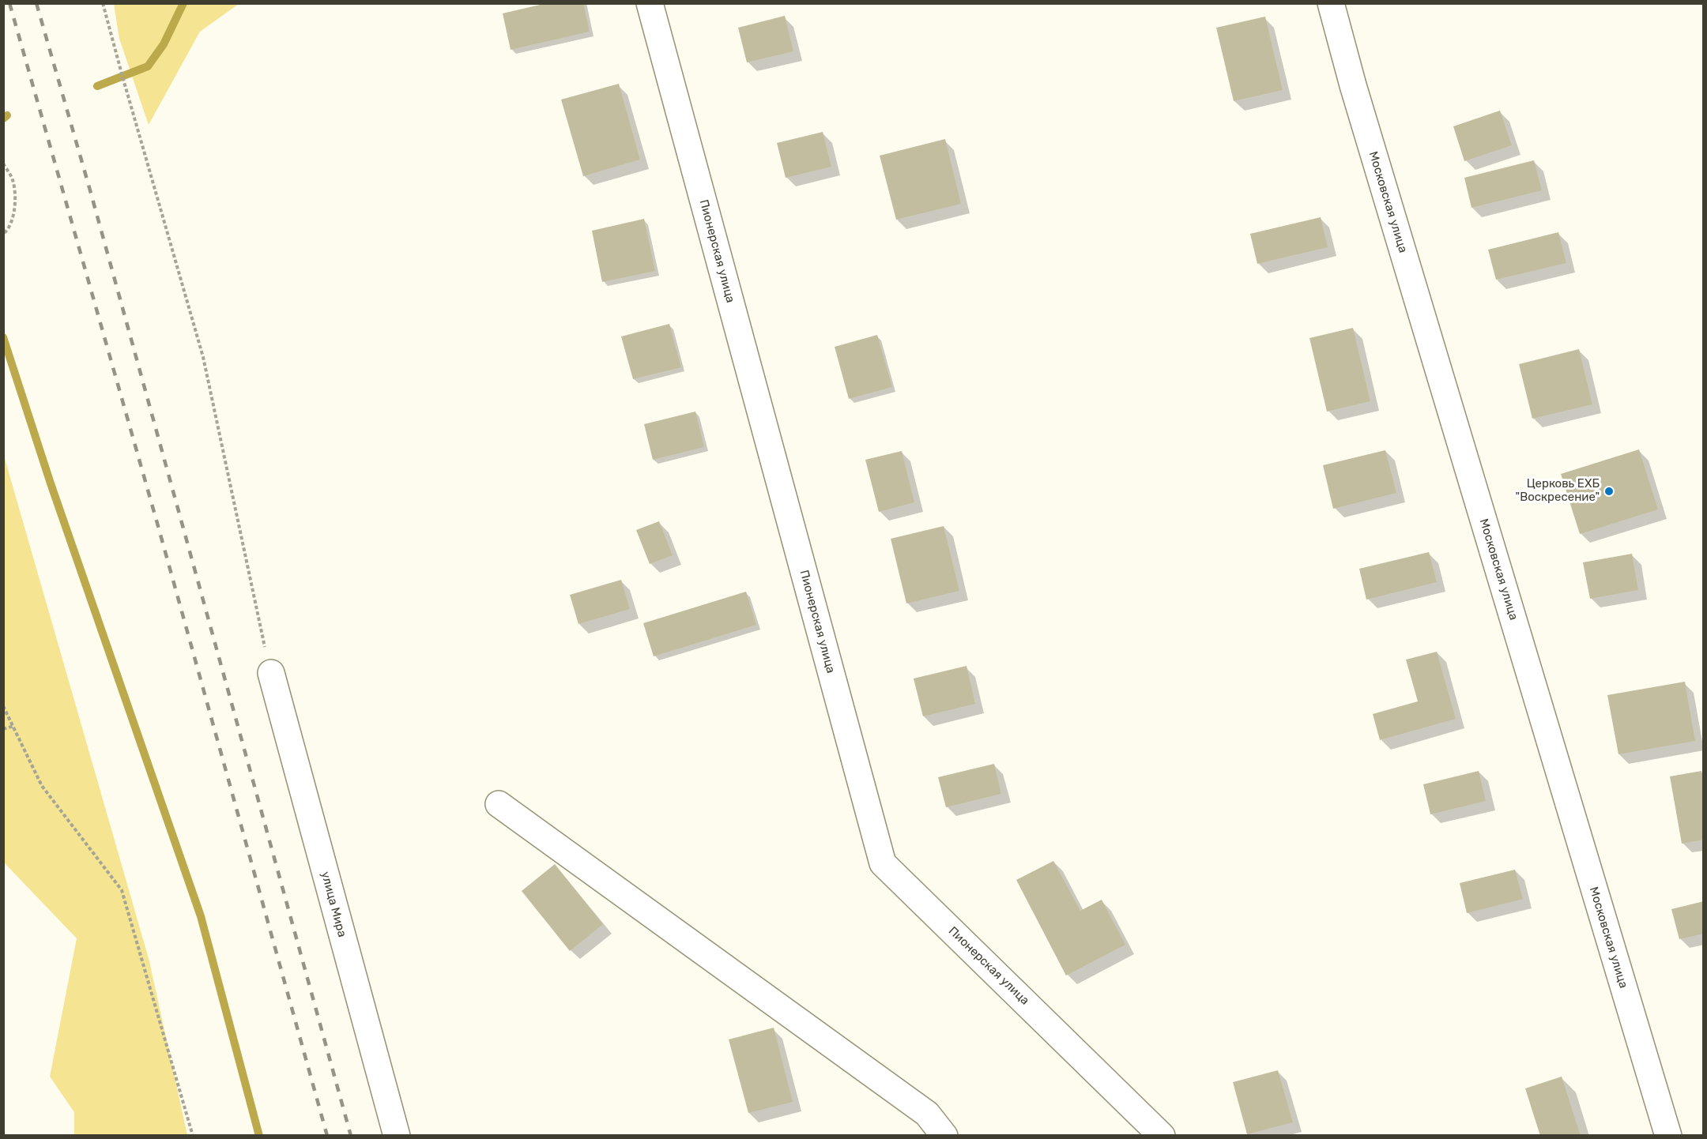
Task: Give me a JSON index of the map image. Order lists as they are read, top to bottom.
{
  "streets": {
    "street": ["Московская улица", "Пионерская улица", "улица Мира"]
  },
  "places": ["Церковь ЕХБ \"Воскресение\""]
}
